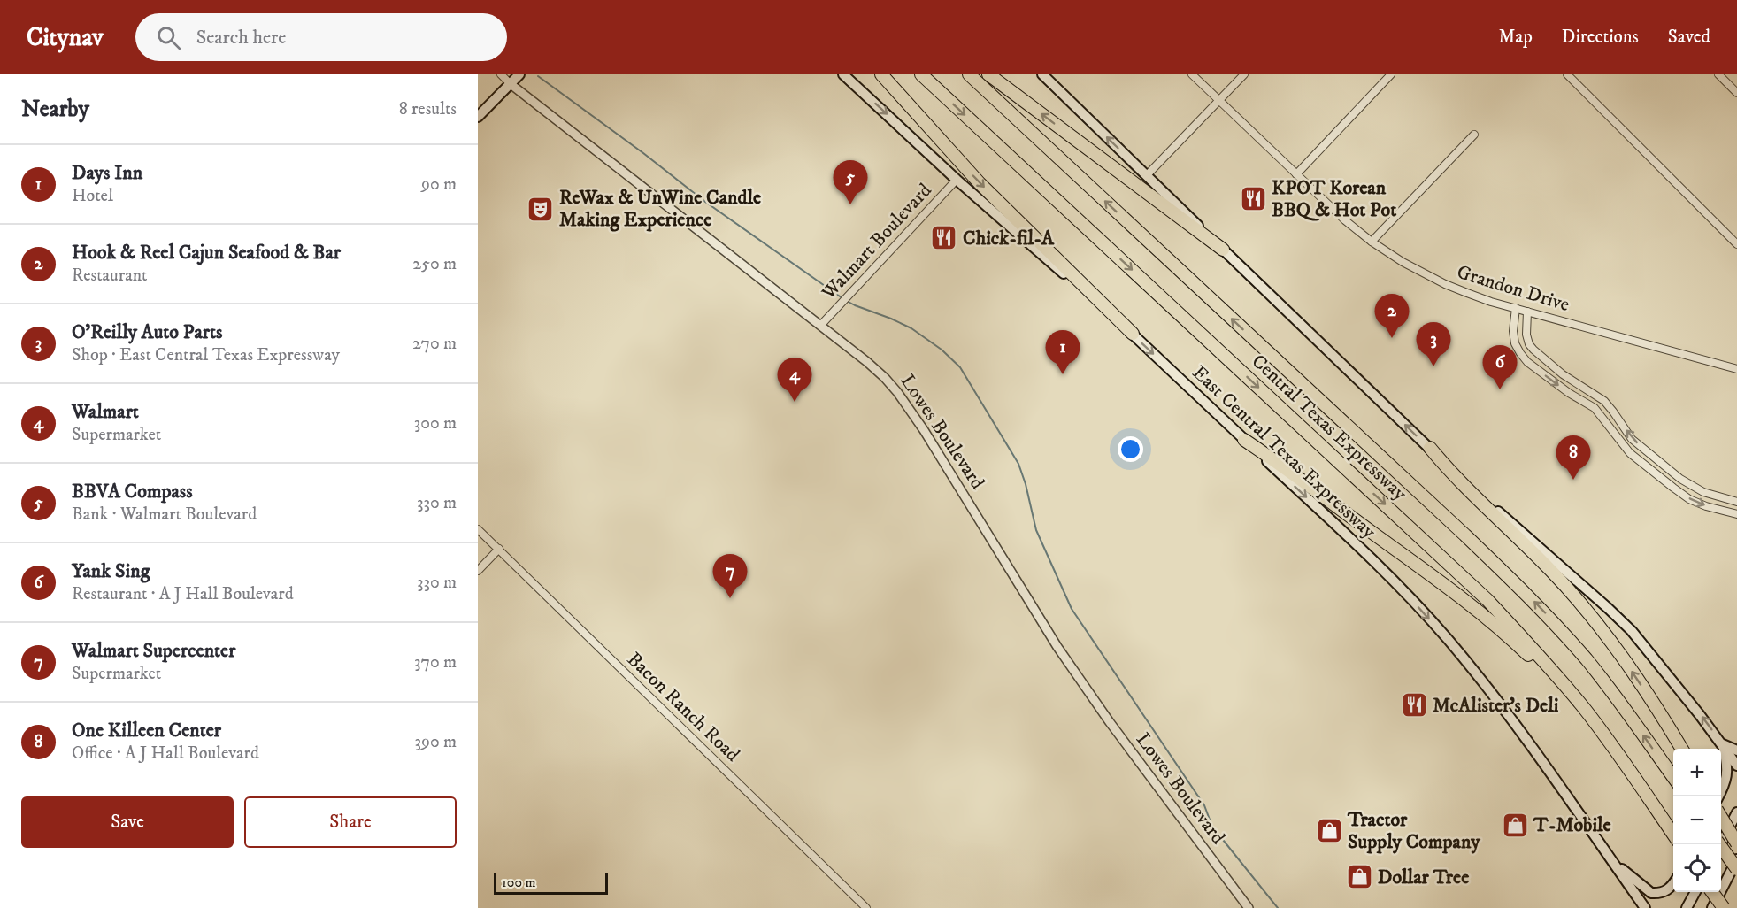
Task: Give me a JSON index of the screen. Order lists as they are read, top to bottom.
{
  "streets": {
    "highway": ["Central Texas Expressway"],
    "main road": ["East Central Texas Expressway"],
    "street": [
      "Walmart Boulevard",
      "Grandon Drive",
      "Lowes Boulevard",
      "Bacon Ranch Road"
    ]
  },
  "crossings": [
    ["Walmart Boulevard", "Lowes Boulevard"],
    ["Walmart Boulevard", "East Central Texas Expressway"]
  ],
  "one_way": ["East Central Texas Expressway"],
  "places": {
    "restaurant": ["KPOT Korean BBQ & Hot Pot", "Chick-fil-A", "McAlister's Deli"],
    "theatre": ["ReWax & UnWine Candle Making Experience"],
    "shop": ["T-Mobile", "Tractor Supply Company", "Dollar Tree"]
  },
  "scale_bar": "100 m",
  "page": {
    "header": "Citynav",
    "search": "Search here",
    "nav": ["Map", "Directions", "Saved"],
    "heading": ["Nearby", "8 results"],
    "list": [
      {
        "mark": "1",
        "name": "Days Inn",
        "note": "Hotel",
        "value": "90 m"
      },
      {
        "mark": "2",
        "name": "Hook & Reel Cajun Seafood & Bar",
        "note": "Restaurant",
        "value": "250 m"
      },
      {
        "mark": "3",
        "name": "O'Reilly Auto Parts",
        "note": "Shop · East Central Texas Expressway",
        "value": "270 m"
      },
      {
        "mark": "4",
        "name": "Walmart",
        "note": "Supermarket",
        "value": "300 m"
      },
      {
        "mark": "5",
        "name": "BBVA Compass",
        "note": "Bank · Walmart Boulevard",
        "value": "330 m"
      },
      {
        "mark": "6",
        "name": "Yank Sing",
        "note": "Restaurant · A J Hall Boulevard",
        "value": "330 m"
      },
      {
        "mark": "7",
        "name": "Walmart Supercenter",
        "note": "Supermarket",
        "value": "370 m"
      },
      {
        "mark": "8",
        "name": "One Killeen Center",
        "note": "Office · A J Hall Boulevard",
        "value": "390 m"
      }
    ],
    "pins": [
      "5",
      "2",
      "3",
      "1",
      "6",
      "4",
      "8",
      "7"
    ],
    "map_buttons": ["+", "−"],
    "buttons": ["Save", "Share"],
    "scale": "100 m"
  }
}
